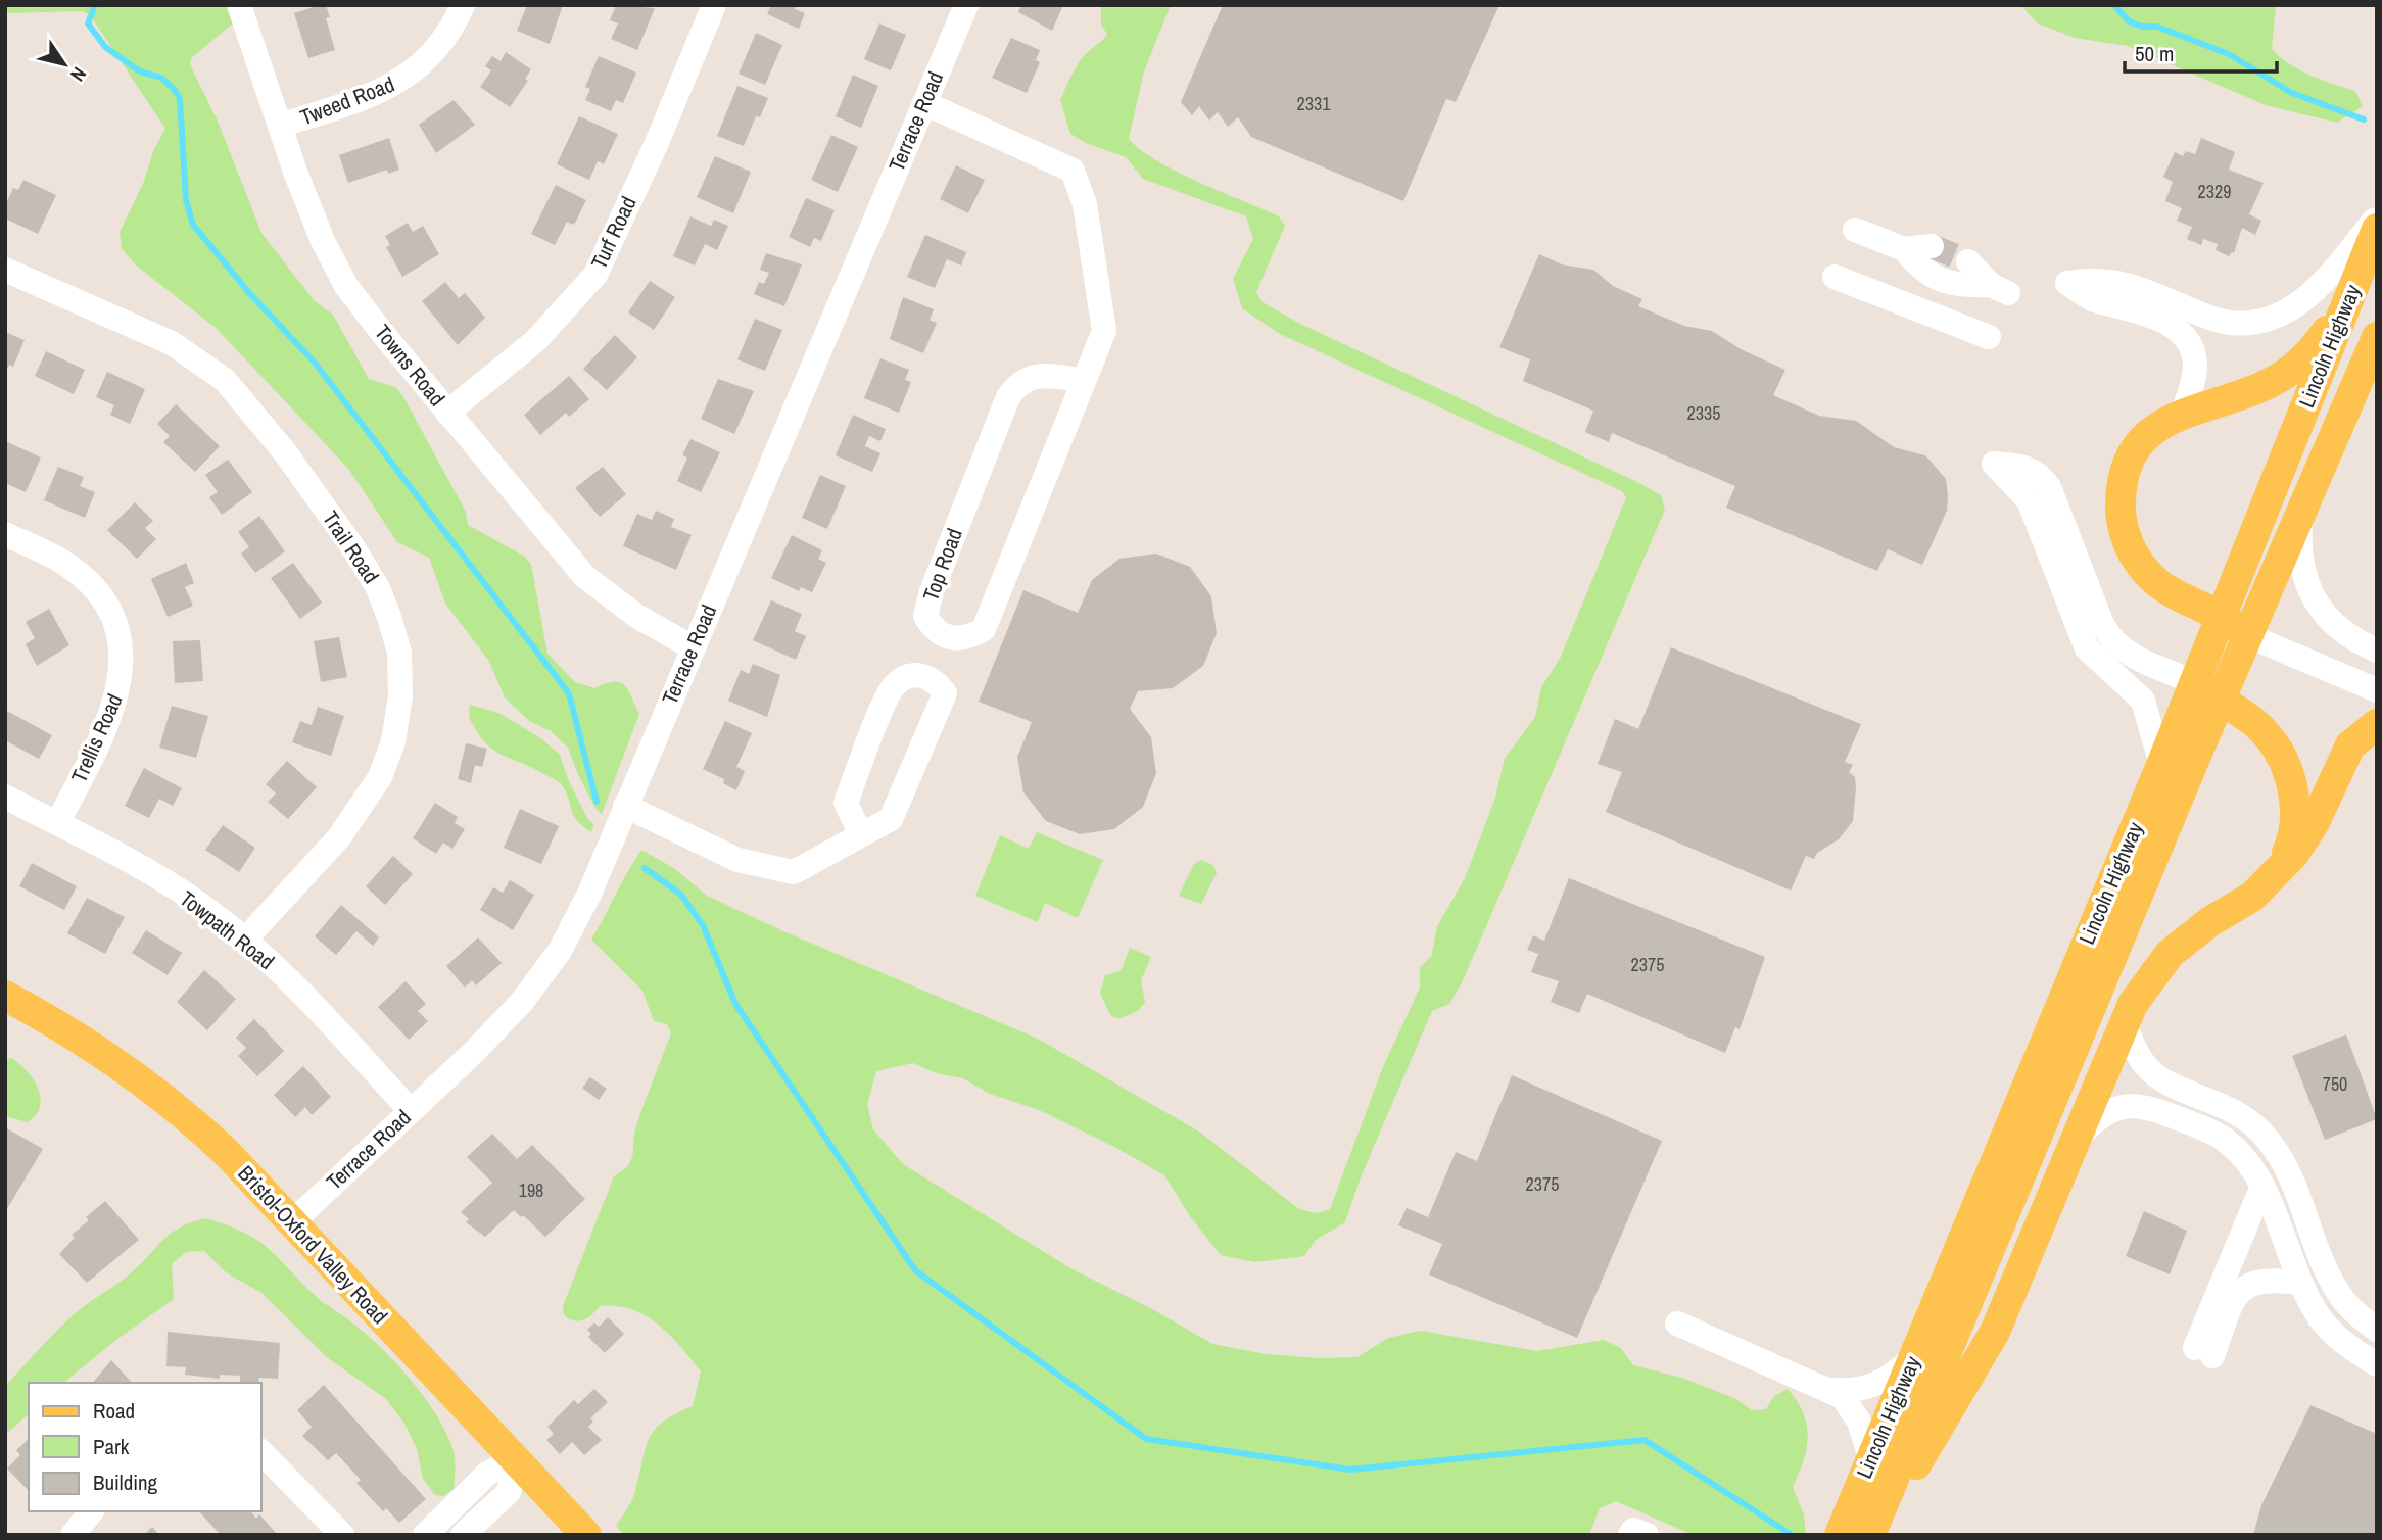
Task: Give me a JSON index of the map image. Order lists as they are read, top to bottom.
{
  "streets": {
    "main road": ["Lincoln Highway", "Bristol-Oxford Valley Road"],
    "street": [
      "Tweed Road",
      "Terrace Road",
      "Turf Road",
      "Towns Road",
      "Trail Road",
      "Top Road",
      "Trellis Road",
      "Towpath Road"
    ]
  },
  "crossings": [
    ["Tweed Road", "Towns Road"],
    ["Terrace Road", "Towns Road"],
    ["Terrace Road", "Top Road"],
    ["Terrace Road", "Towpath Road"],
    ["Terrace Road", "Bristol-Oxford Valley Road"],
    ["Turf Road", "Towns Road"],
    ["Trail Road", "Towpath Road"],
    ["Trellis Road", "Towpath Road"]
  ],
  "house_numbers": [
    "2331",
    "2329",
    "2335",
    "2375",
    "750",
    "2375",
    "198"
  ],
  "legend": ["Road", "Park", "Building"],
  "scale_bar": "50 m",
  "north": "bottom right"
}
